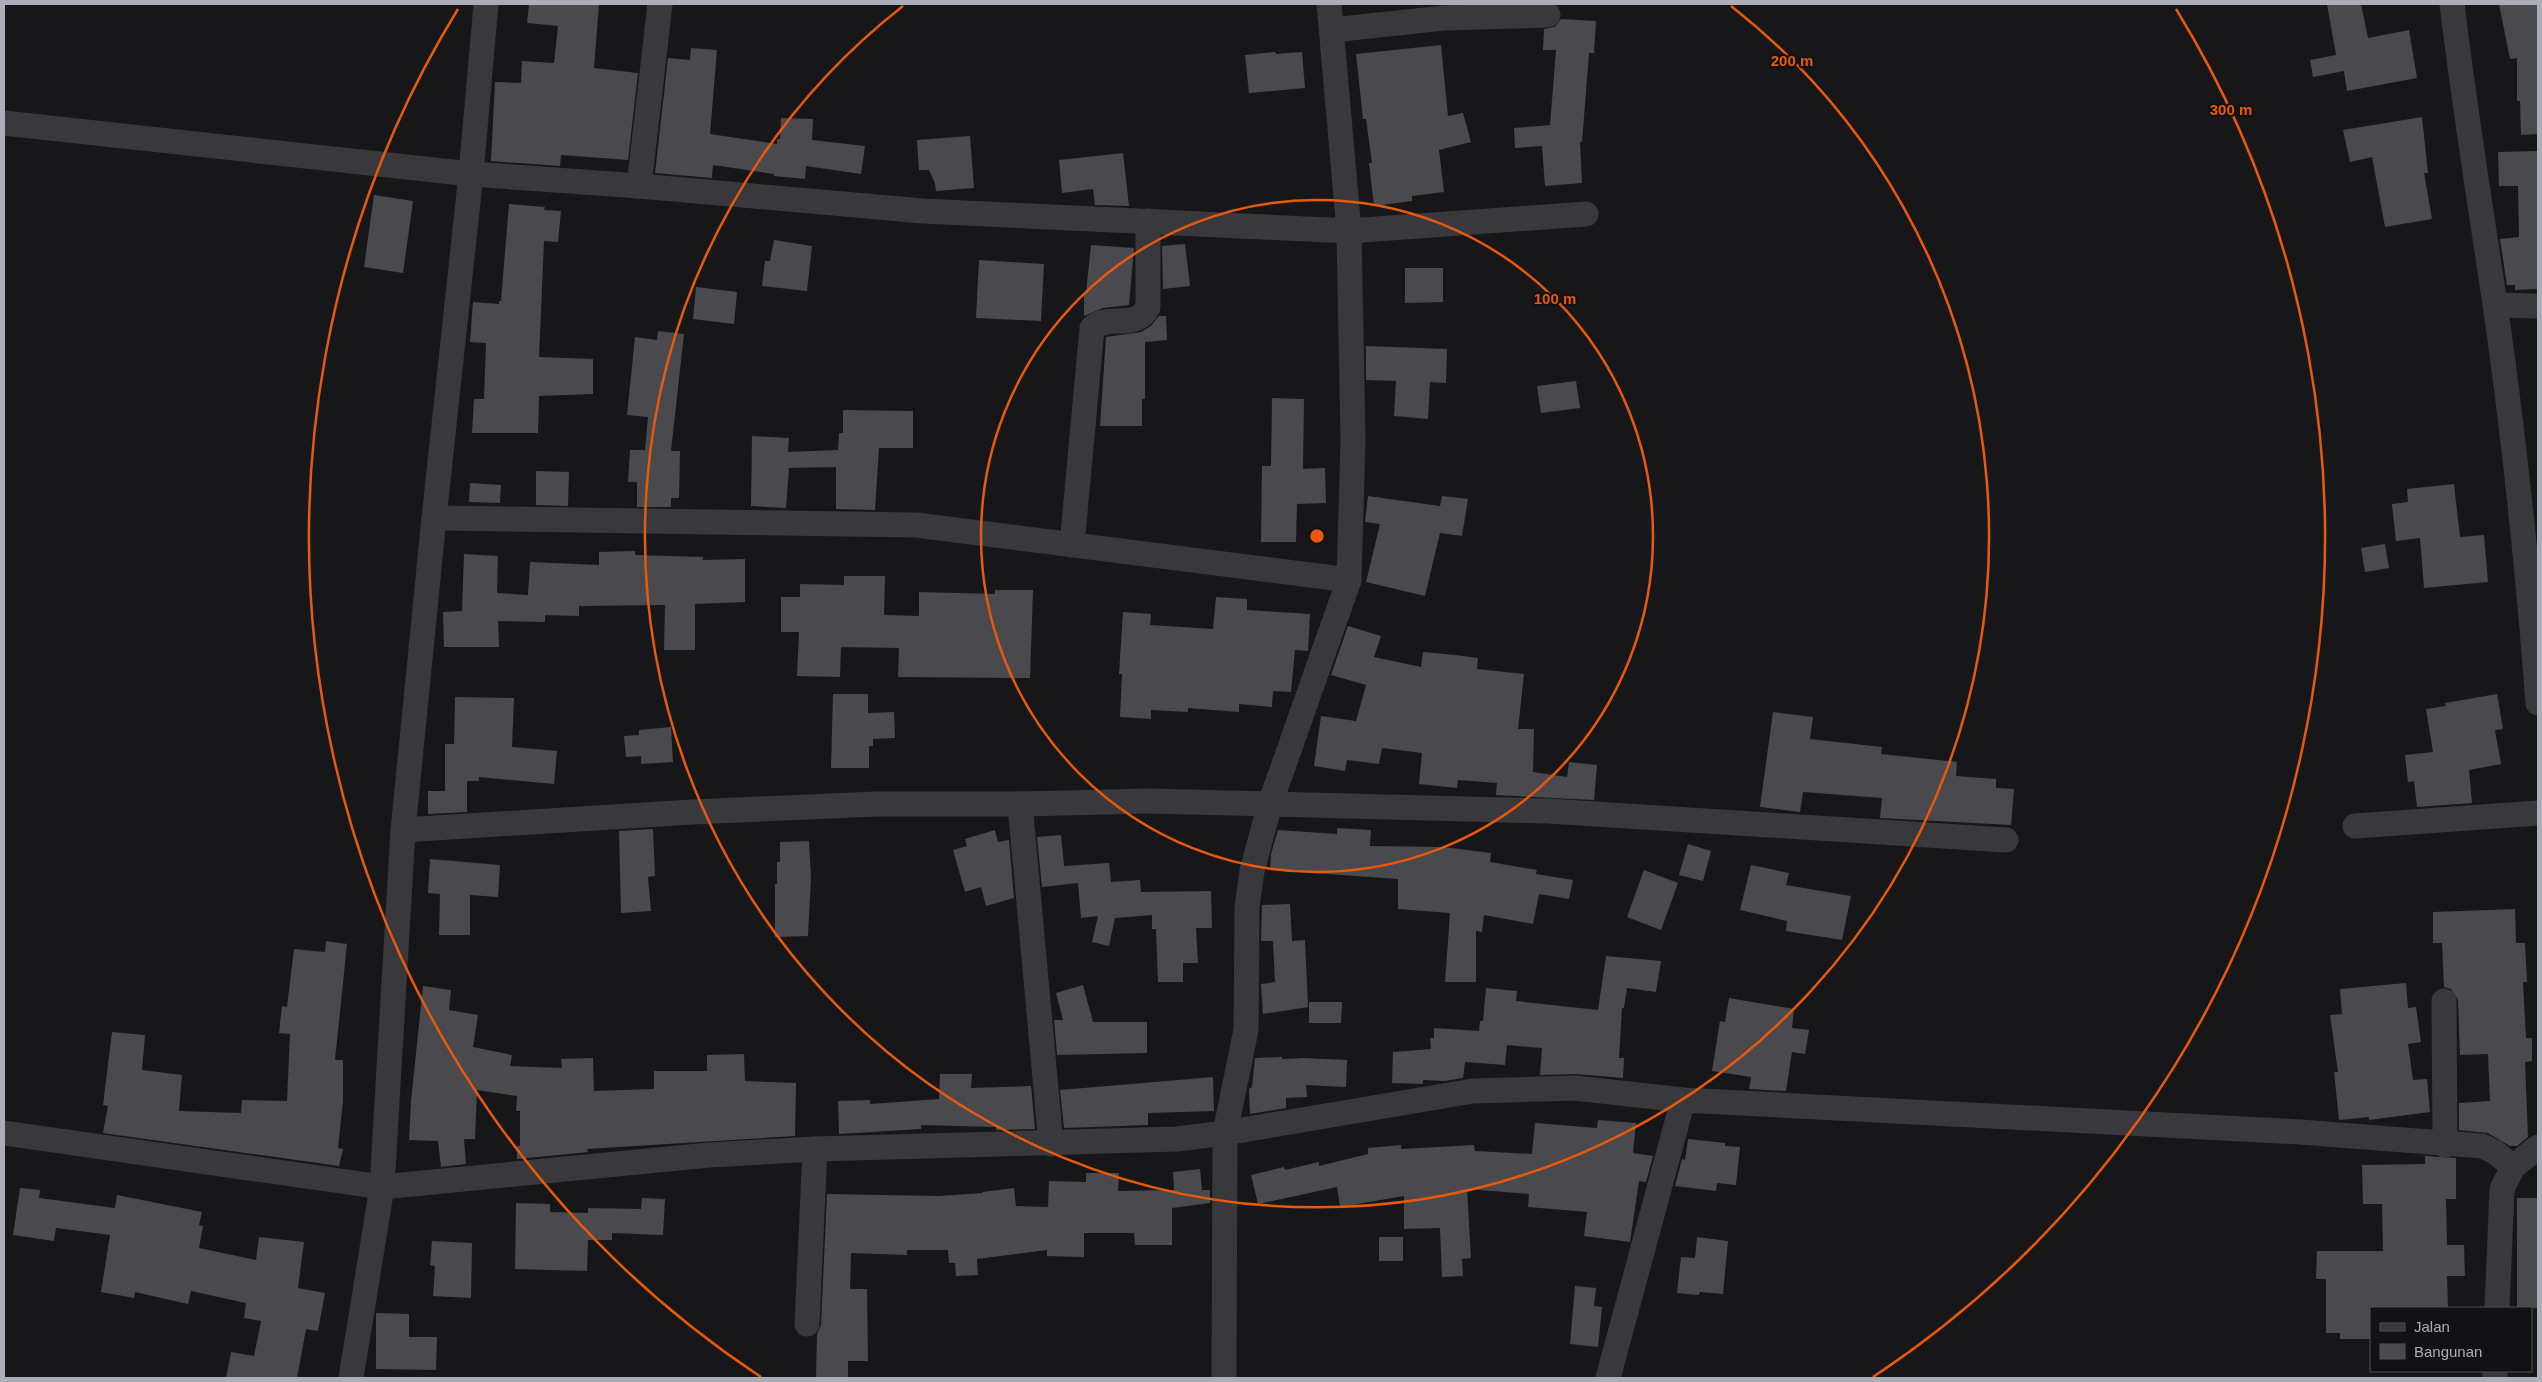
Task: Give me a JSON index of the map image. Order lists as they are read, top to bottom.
{
  "legend": ["Jalan", "Bangunan"],
  "rings": ["200 m", "300 m", "100 m"]
}
